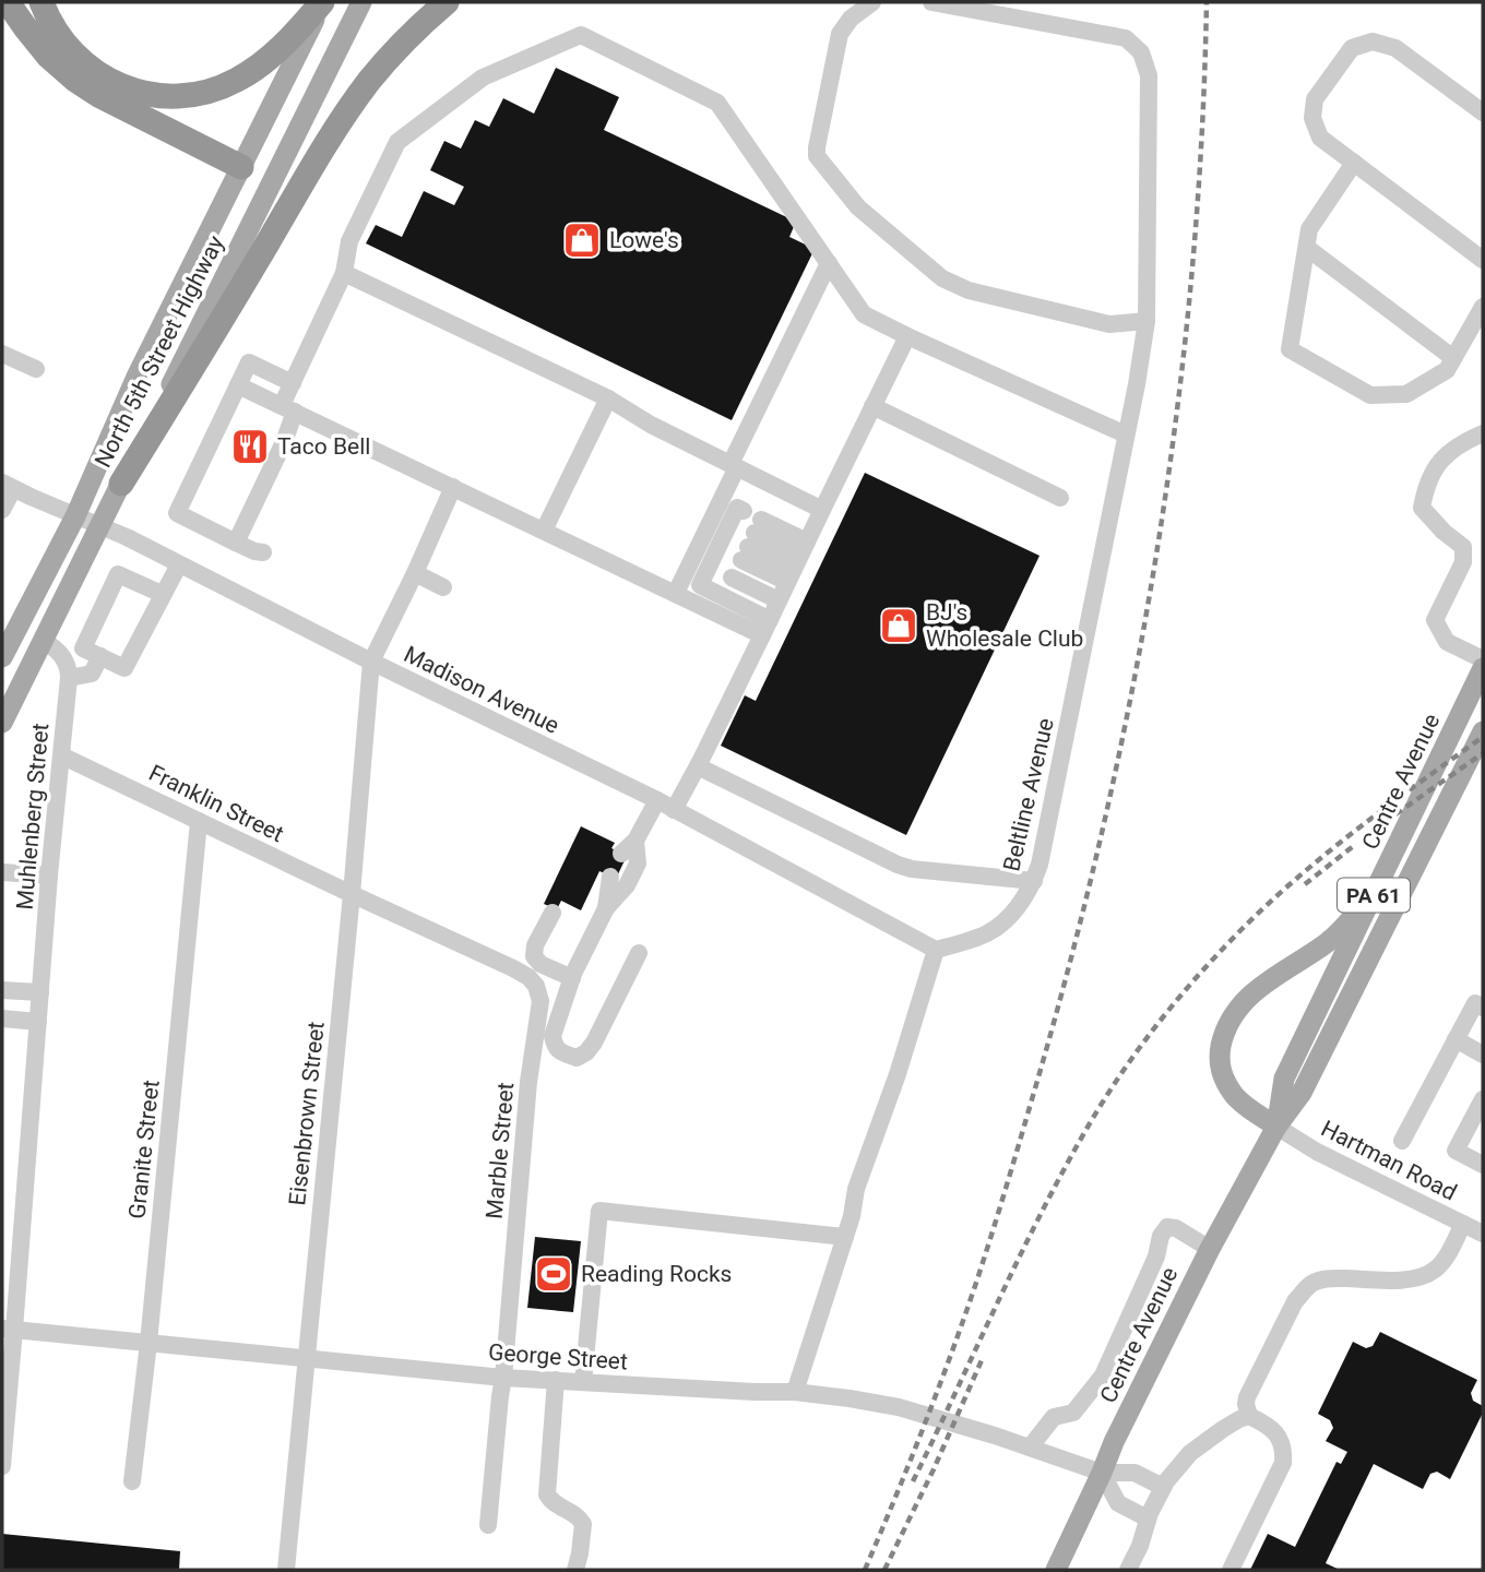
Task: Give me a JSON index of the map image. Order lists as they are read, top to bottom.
{
  "streets": {
    "main road": ["North 5th Street Highway", "Centre Avenue", "PA 61"],
    "street": [
      "Madison Avenue",
      "Beltline Avenue",
      "Franklin Street",
      "Muhlenberg Street",
      "Eisenbrown Street",
      "Granite Street",
      "Marble Street",
      "Hartman Road",
      "George Street"
    ]
  },
  "crossings": [
    ["North 5th Street Highway", "Madison Avenue"],
    ["Madison Avenue", "Beltline Avenue"],
    ["Madison Avenue", "Eisenbrown Street"],
    ["Centre Avenue", "Hartman Road"],
    ["Centre Avenue", "George Street"],
    ["Franklin Street", "Muhlenberg Street"],
    ["Franklin Street", "Eisenbrown Street"],
    ["Franklin Street", "Granite Street"],
    ["Franklin Street", "Marble Street"],
    ["Muhlenberg Street", "George Street"],
    ["Eisenbrown Street", "Marble Street"],
    ["Eisenbrown Street", "George Street"],
    ["Granite Street", "George Street"],
    ["Marble Street", "George Street"]
  ],
  "places": {
    "shop": ["Lowe's", "BJ's Wholesale Club"],
    "restaurant": ["Taco Bell"],
    "sports": ["Reading Rocks"]
  }
}
